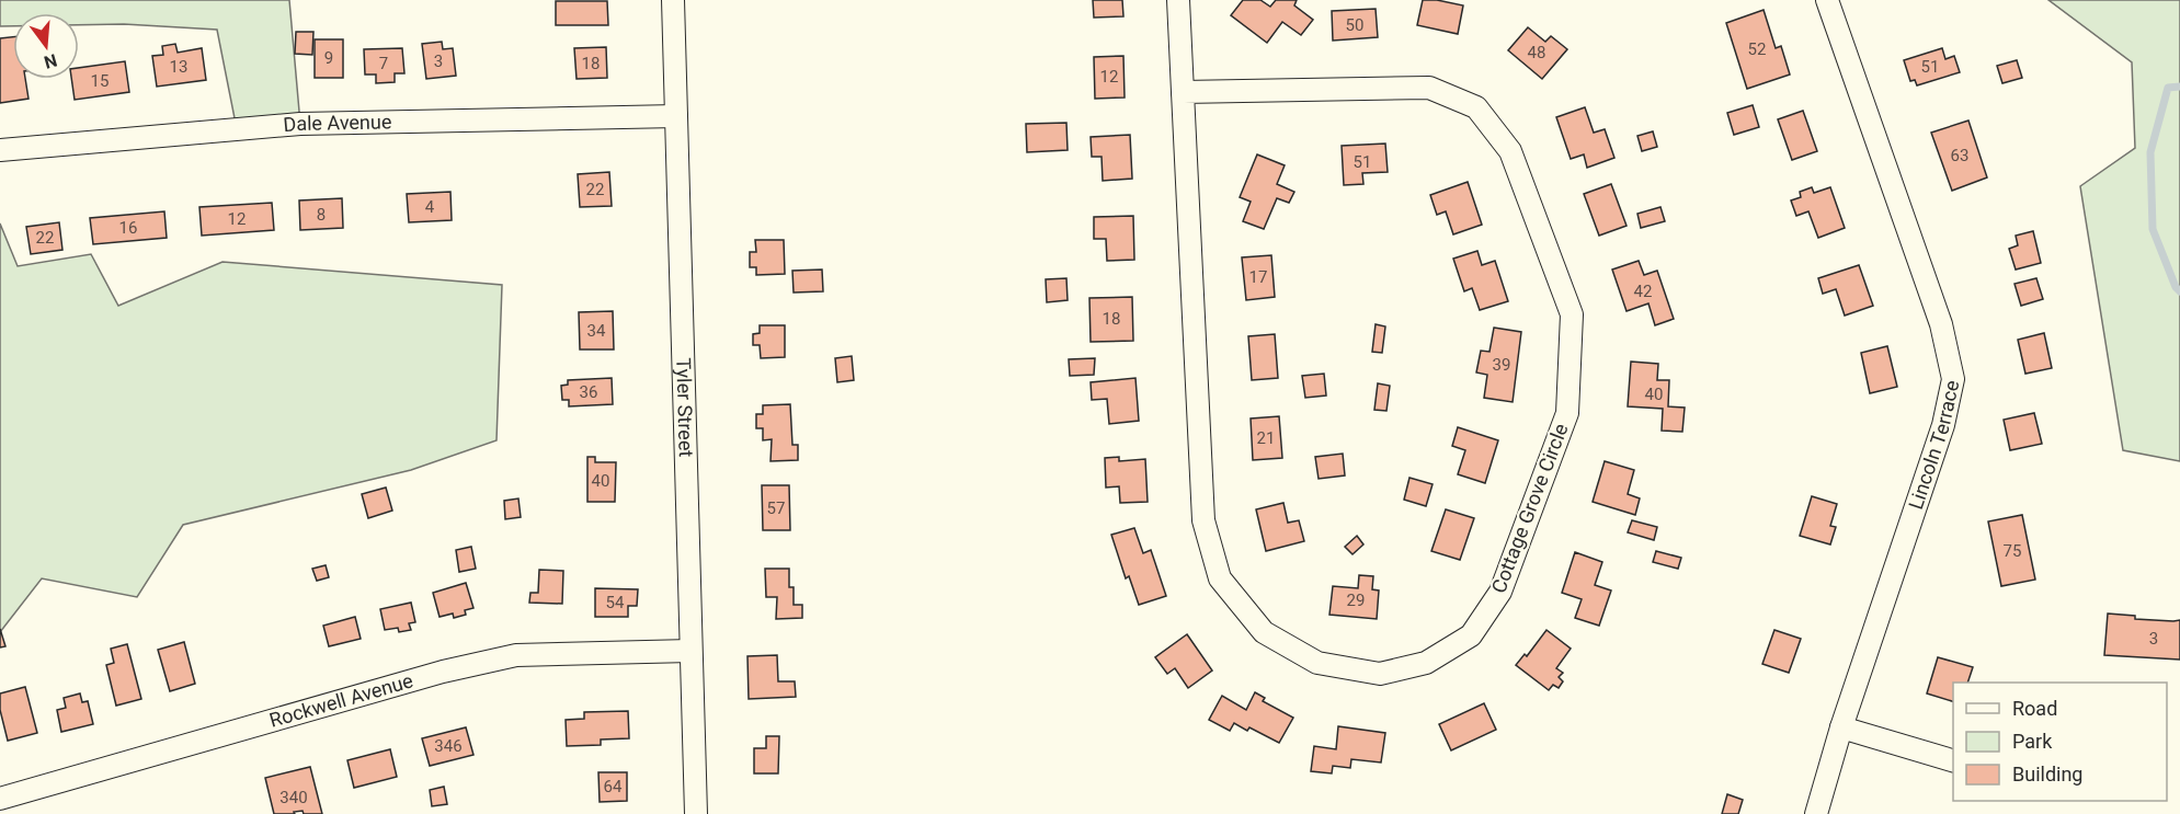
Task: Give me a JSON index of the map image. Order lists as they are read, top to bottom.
{
  "streets": {
    "street": [
      "Dale Avenue",
      "Tyler Street",
      "Lincoln Terrace",
      "Cottage Grove Circle",
      "Rockwell Avenue"
    ]
  },
  "crossings": [
    ["Dale Avenue", "Tyler Street"],
    ["Tyler Street", "Rockwell Avenue"]
  ],
  "house_numbers": [
    "50",
    "52",
    "48",
    "9",
    "3",
    "7",
    "18",
    "13",
    "51",
    "12",
    "15",
    "63",
    "51",
    "22",
    "4",
    "8",
    "12",
    "16",
    "22",
    "17",
    "42",
    "18",
    "34",
    "39",
    "36",
    "40",
    "21",
    "40",
    "57",
    "75",
    "29",
    "54",
    "3",
    "346",
    "64",
    "340"
  ],
  "legend": ["Road", "Park", "Building"],
  "north": "bottom"
}
